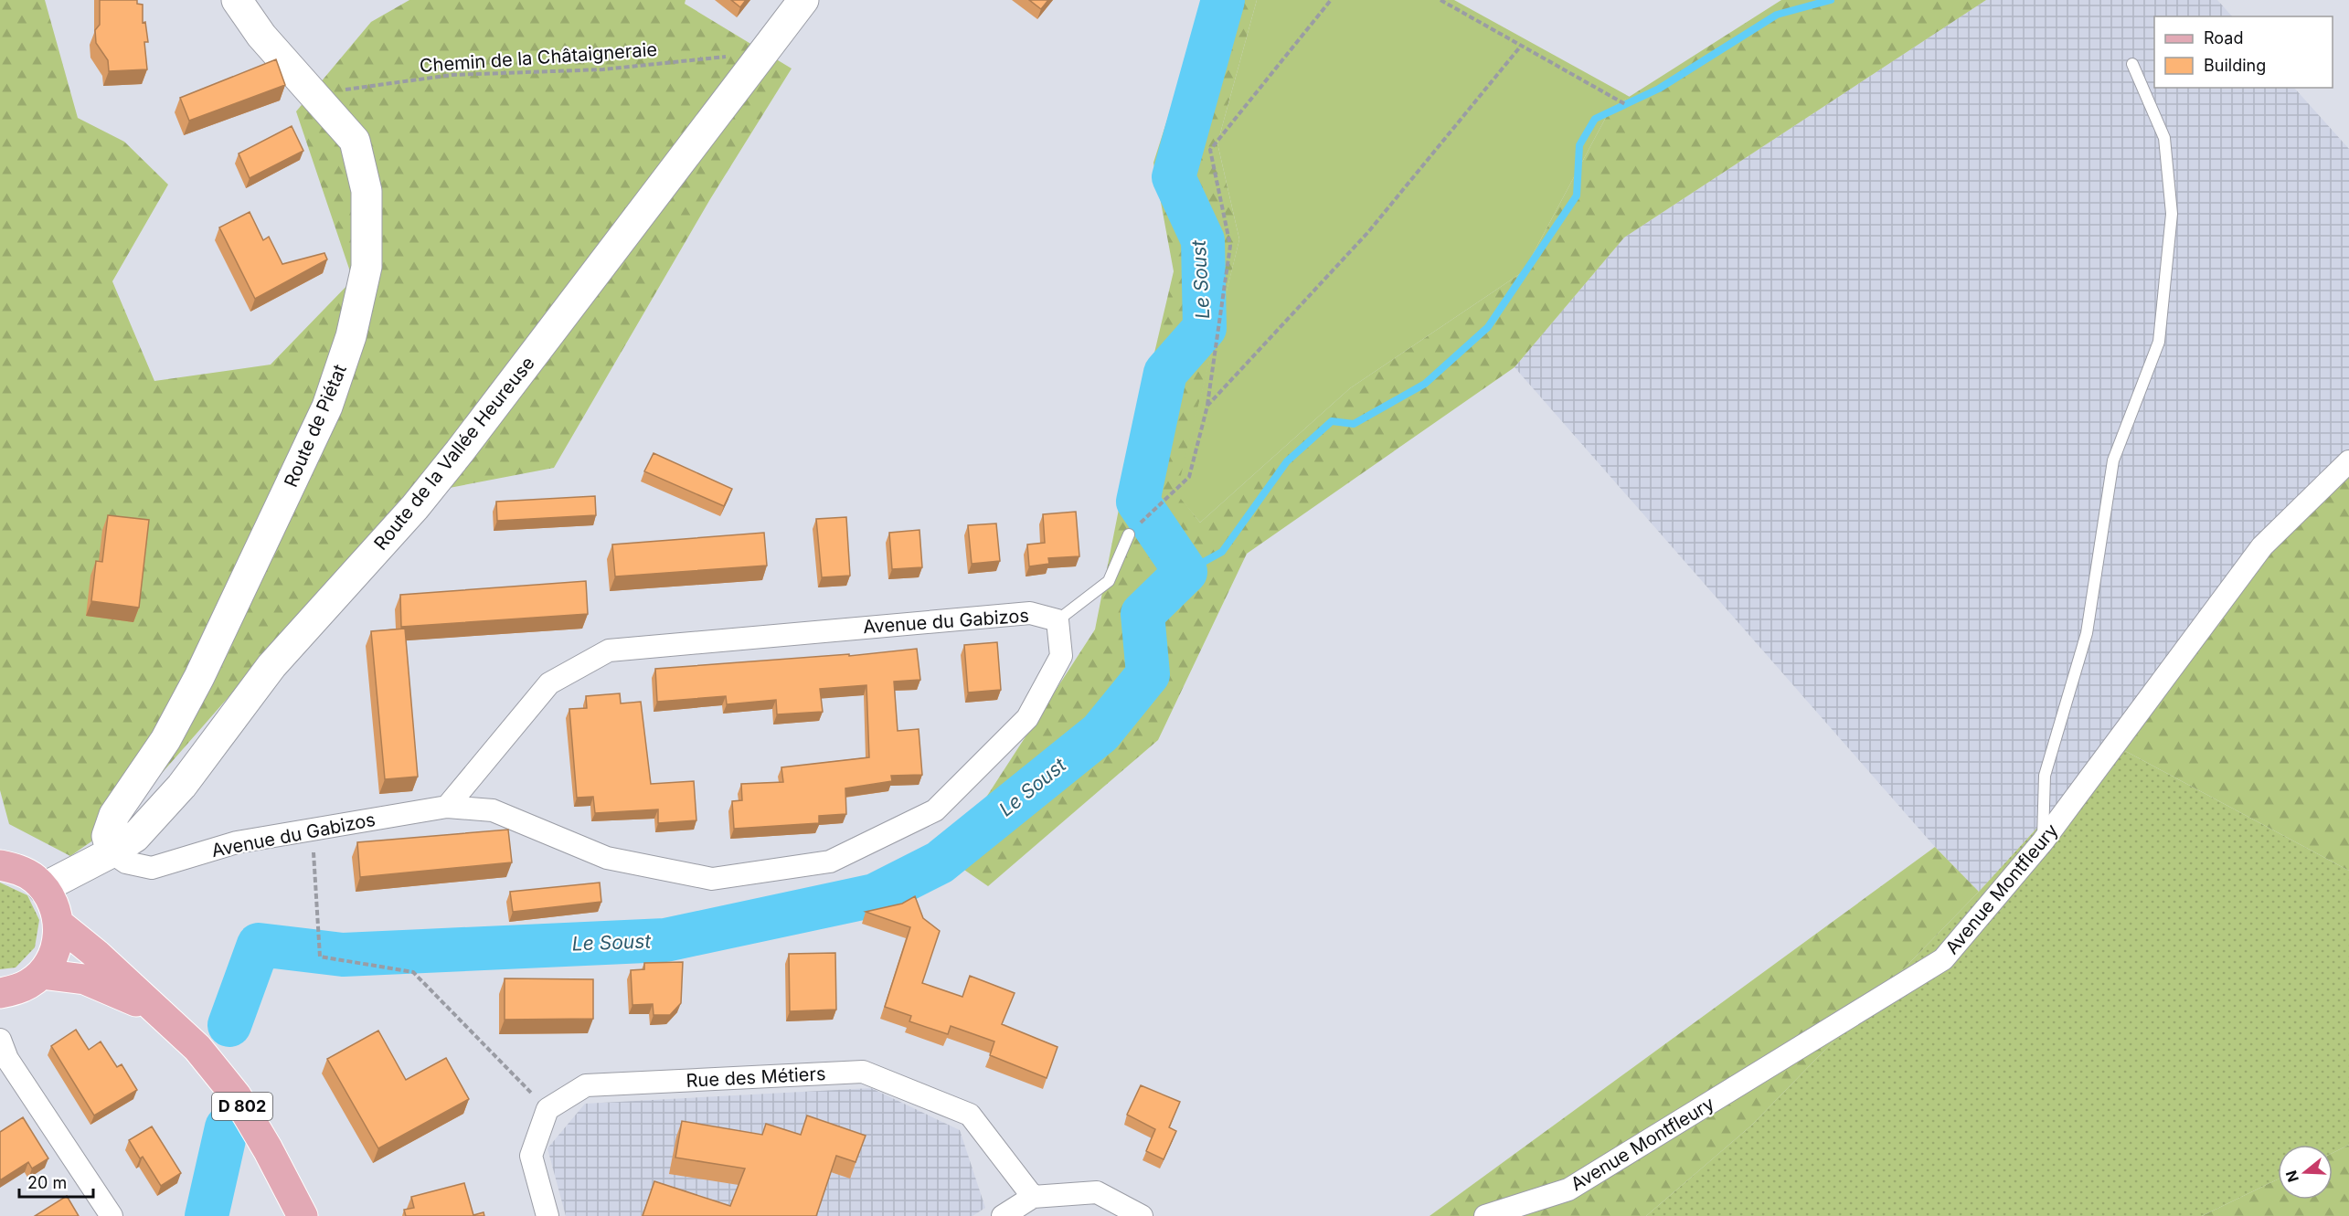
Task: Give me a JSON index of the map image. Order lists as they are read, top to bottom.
{
  "streets": {
    "main road": ["D 802"],
    "street": [
      "Route de Piétat",
      "Route de la Vallée Heureuse",
      "Avenue du Gabizos",
      "Avenue Montfleury",
      "Rue des Métiers"
    ],
    "path": ["Chemin de la Châtaigneraie"]
  },
  "crossings": [
    ["Chemin de la Châtaigneraie", "Route de Piétat"],
    ["Chemin de la Châtaigneraie", "Route de la Vallée Heureuse"],
    ["Route de Piétat", "Route de la Vallée Heureuse"],
    ["Route de Piétat", "Avenue du Gabizos"],
    ["Route de la Vallée Heureuse", "Avenue du Gabizos"]
  ],
  "water": ["Le Soust"],
  "legend": ["Road", "Building"],
  "scale_bar": "20 m",
  "north": "left"
}
